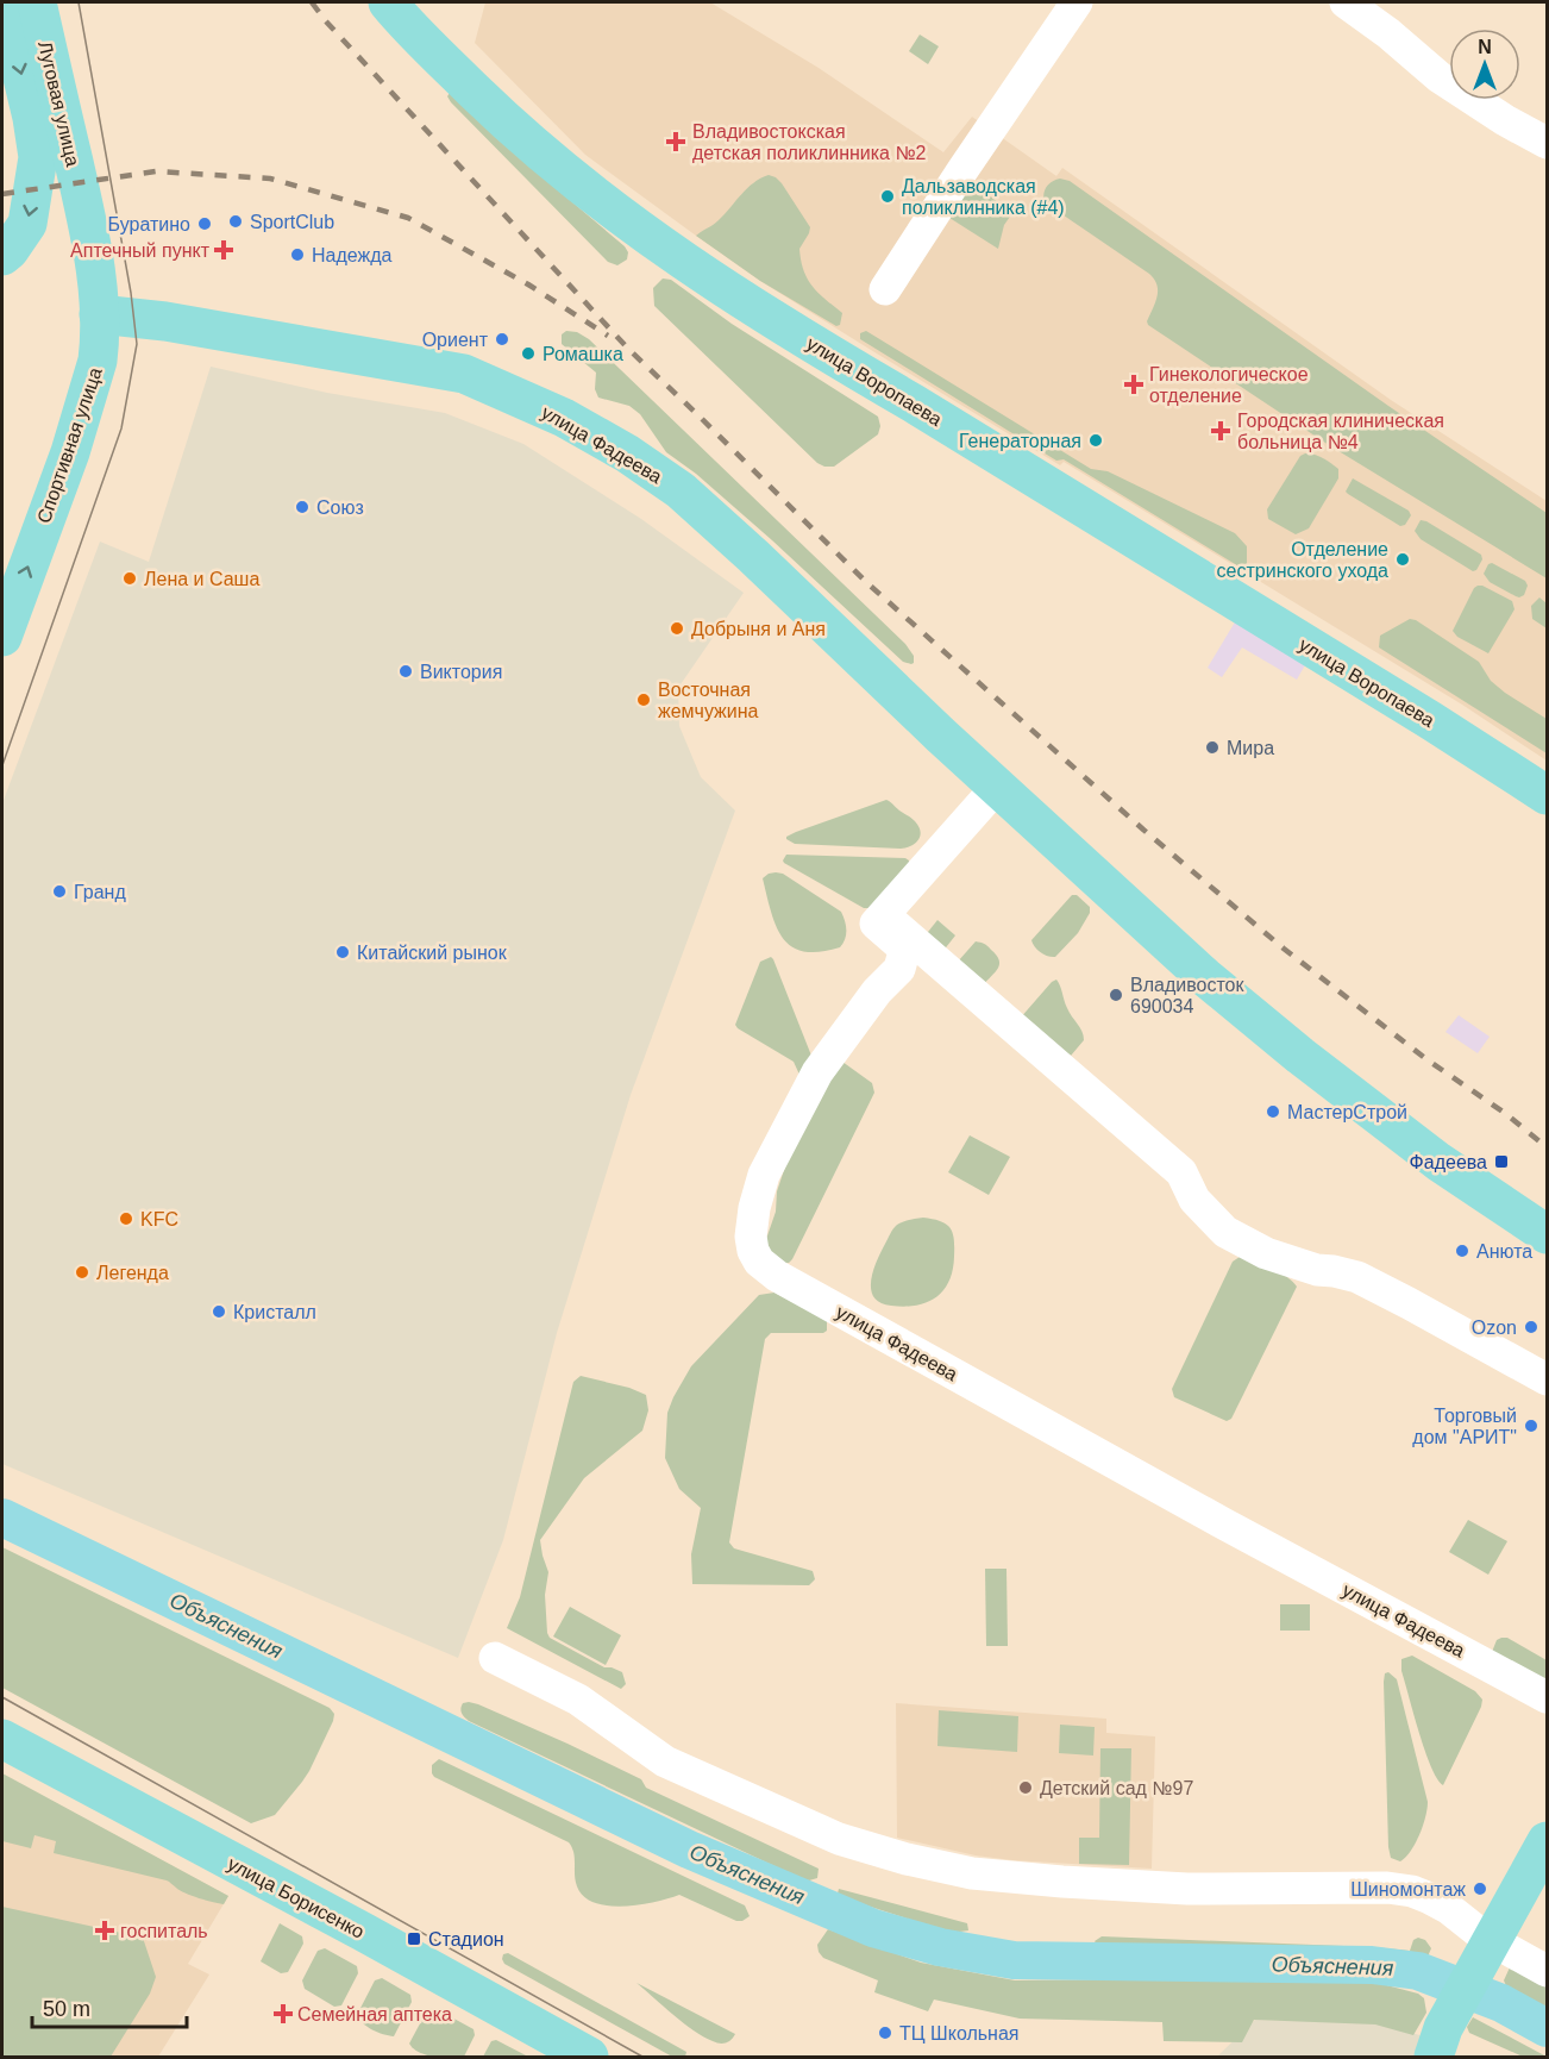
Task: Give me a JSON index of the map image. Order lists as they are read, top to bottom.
{
  "streets": {
    "main road": [
      "Луговая улица",
      "улица Воропаева",
      "улица Фадеева",
      "Спортивная улица",
      "улица Борисенко"
    ]
  },
  "crossings": [
    ["Луговая улица", "Спортивная улица"],
    ["улица Фадеева", "Спортивная улица"]
  ],
  "one_way": ["Спортивная улица"],
  "water": ["Объяснения"],
  "places": {
    "health": [
      "Владивостокская детская поликлинника №2",
      "Аптечный пункт",
      "Гинекологическое отделение",
      "Городская клиническая больница №4",
      "госпиталь",
      "Семейная аптека"
    ],
    "other": [
      "Дальзаводская поликлинника (#4)",
      "SportClub",
      "Буратино",
      "Надежда",
      "Ориент",
      "Ромашка",
      "Генераторная",
      "Союз",
      "Отделение сестринского ухода",
      "Лена и Саша",
      "Добрыня и Аня",
      "Виктория",
      "Восточная жемчужина",
      "Мира",
      "Гранд",
      "Китайский рынок",
      "Владивосток 690034",
      "МастерСтрой",
      "KFC",
      "Анюта",
      "Легенда",
      "Кристалл",
      "Ozon",
      "Торговый дом \"АРИТ\"",
      "Детский сад №97",
      "Шиномонтаж",
      "ТЦ Школьная"
    ],
    "transit": ["Фадеева", "Стадион"]
  },
  "scale_bar": "50 m",
  "north": "top"
}
